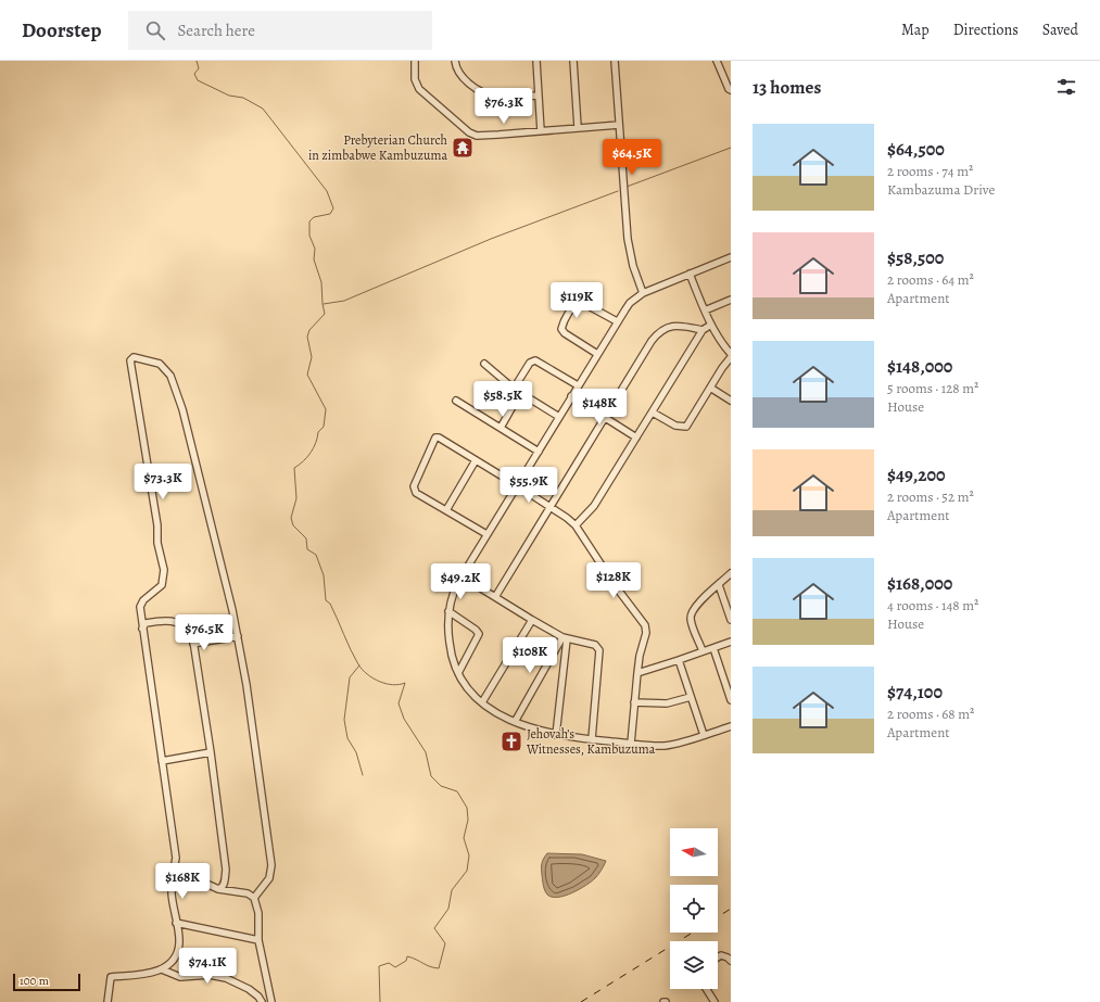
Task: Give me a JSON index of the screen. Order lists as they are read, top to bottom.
{
  "places": {
    "temple": ["Prebyterian Church in zimbabwe Kambuzuma"],
    "church": ["Jehovah’s Witnesses, Kambuzuma"]
  },
  "scale_bar": "100 m",
  "north": "left",
  "page": {
    "header": "Doorstep",
    "search": "Search here",
    "nav": ["Map", "Directions", "Saved"],
    "heading": "13 homes",
    "price": [
      "$76.3K",
      "$64.5K",
      "$119K",
      "$58.5K",
      "$148K",
      "$73.3K",
      "$55.9K",
      "$128K",
      "$49.2K",
      "$76.5K",
      "$108K",
      "$168K",
      "$74.1K"
    ],
    "list": [
      {
        "name": "$64,500",
        "note": "2 rooms · 74 m² · Kambazuma Drive"
      },
      {
        "name": "$58,500",
        "note": "2 rooms · 64 m² · Apartment"
      },
      {
        "name": "$148,000",
        "note": "5 rooms · 128 m² · House"
      },
      {
        "name": "$49,200",
        "note": "2 rooms · 52 m² · Apartment"
      },
      {
        "name": "$168,000",
        "note": "4 rooms · 148 m² · House"
      },
      {
        "name": "$74,100",
        "note": "2 rooms · 68 m² · Apartment"
      }
    ],
    "scale": "100 m"
  }
}
